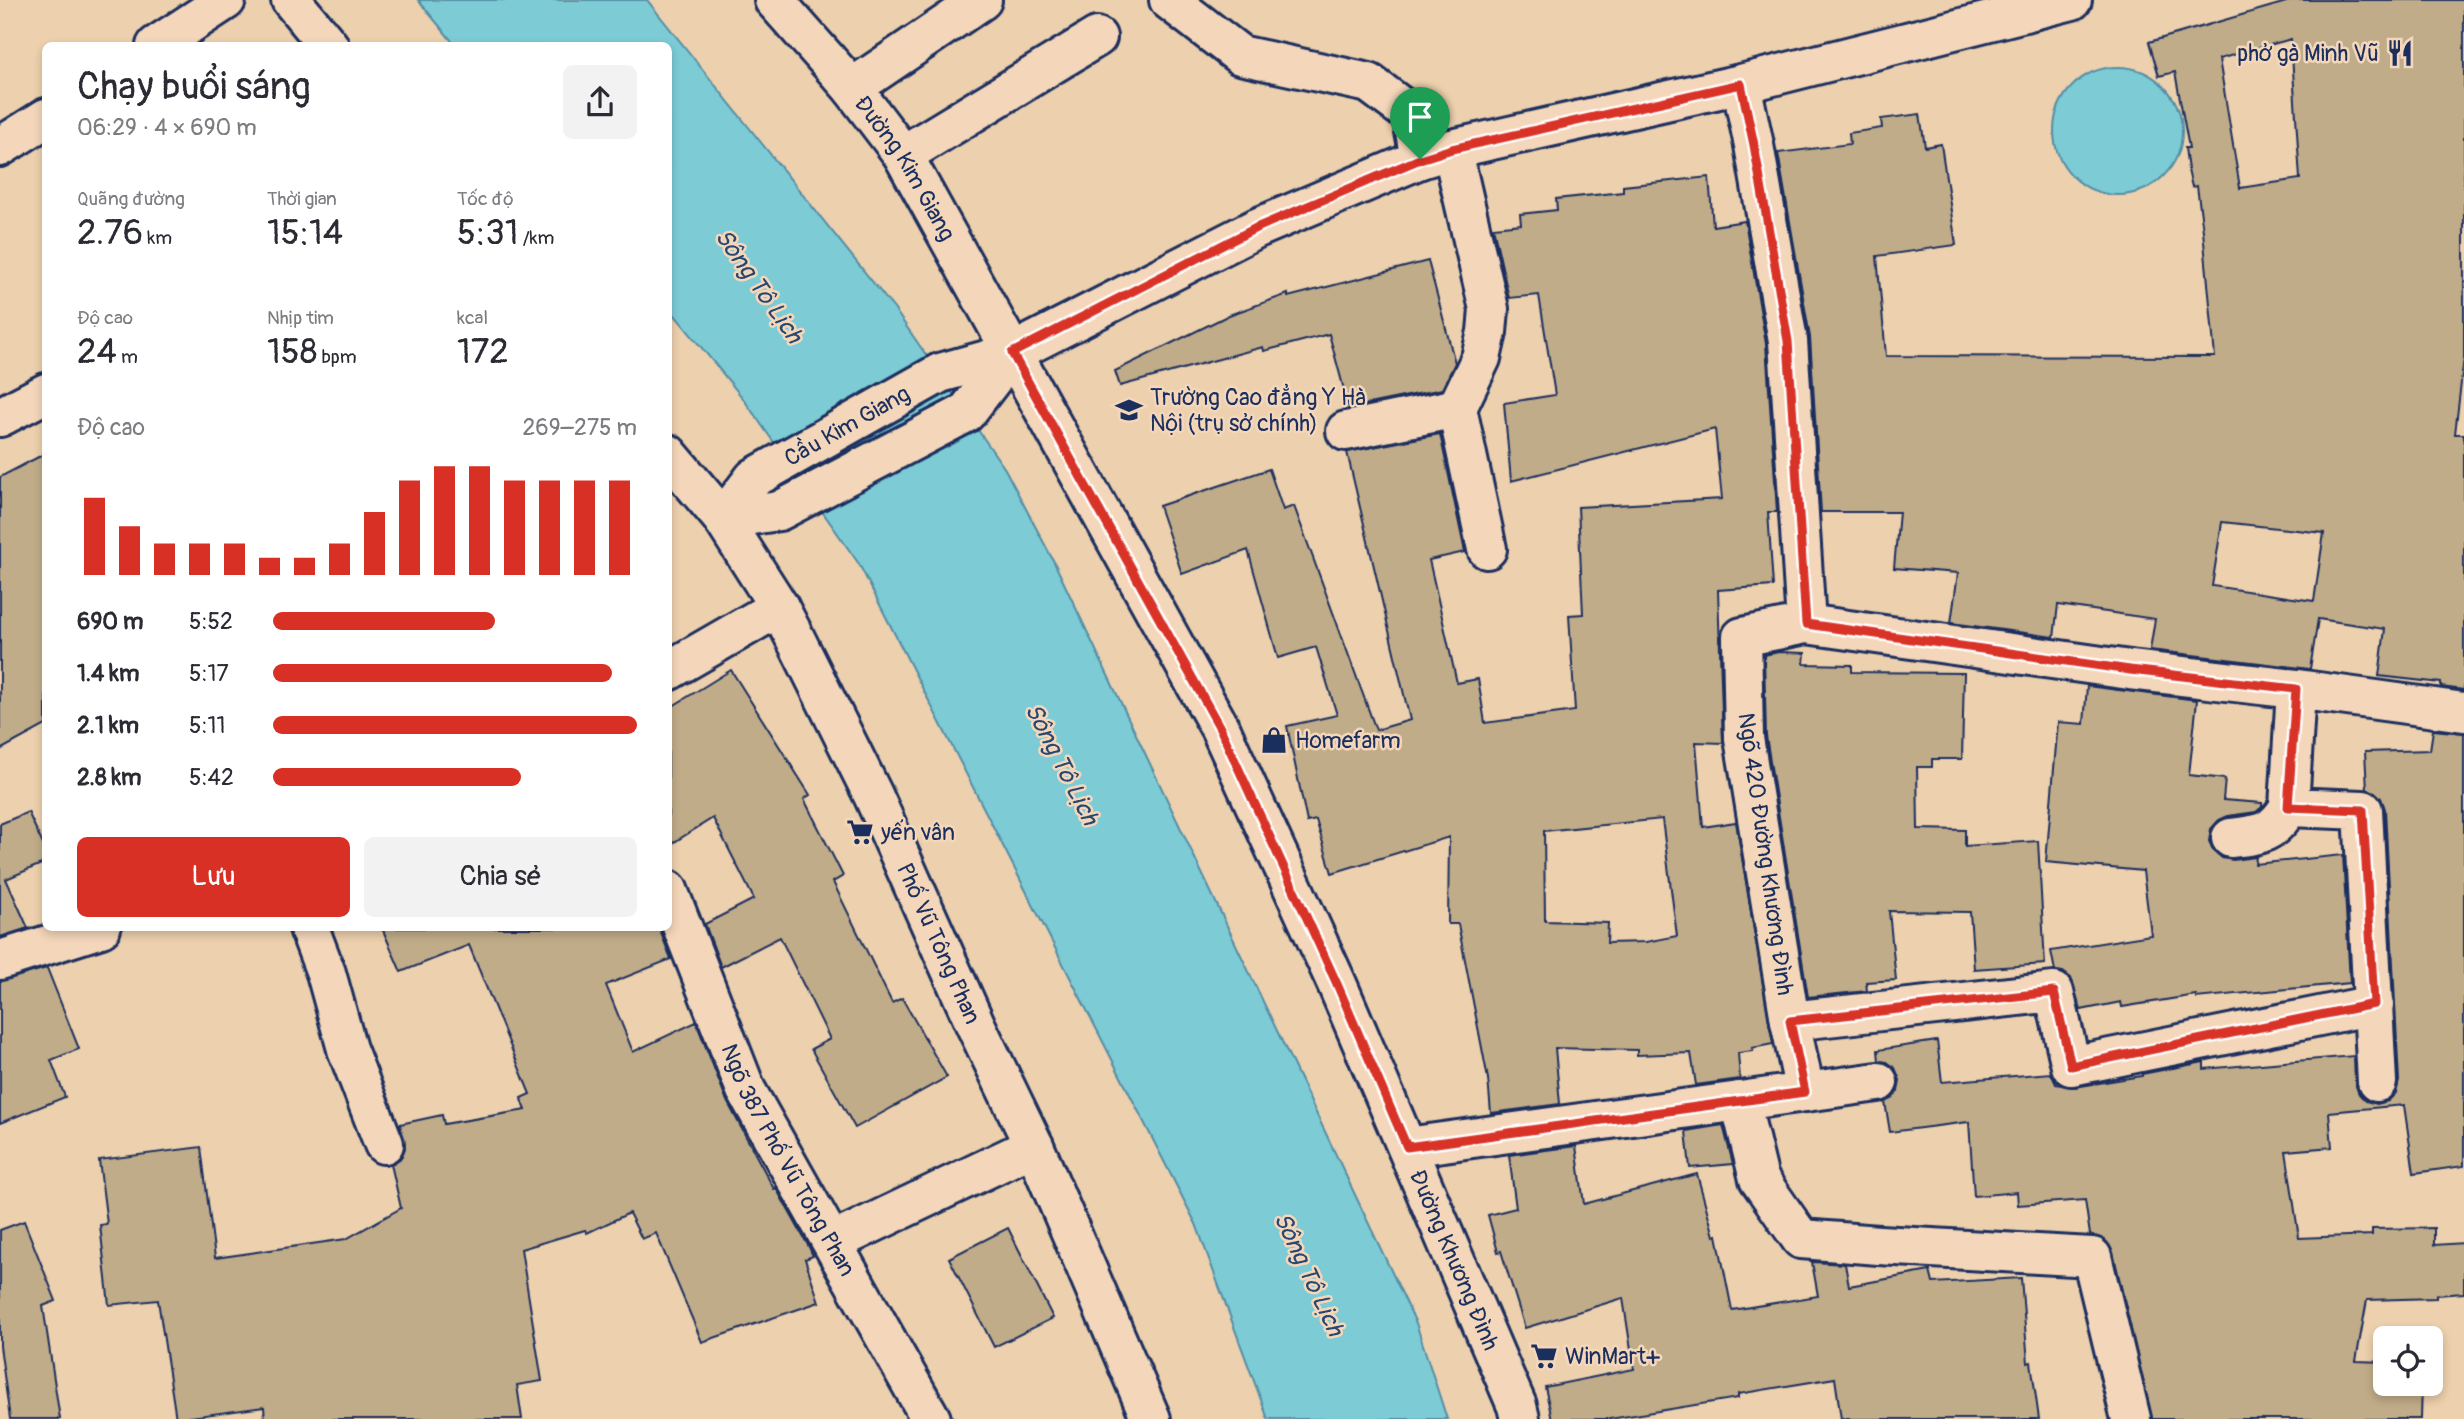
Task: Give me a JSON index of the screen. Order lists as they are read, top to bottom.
{
  "streets": {
    "main road": [
      "Đường Kim Giang",
      "Cầu Kim Giang",
      "Ngõ 420 Đường Khương Đình",
      "Phố Vũ Tông Phan",
      "Ngõ 387 Phố Vũ Tông Phan",
      "Đường Khương Đình"
    ]
  },
  "crossings": [
    ["Đường Kim Giang", "Cầu Kim Giang"],
    ["Đường Kim Giang", "Đường Khương Đình"],
    ["Cầu Kim Giang", "Phố Vũ Tông Phan"],
    ["Cầu Kim Giang", "Đường Khương Đình"]
  ],
  "water": ["Sông Tô Lịch"],
  "places": {
    "restaurant": ["phở gà Minh Vũ"],
    "school or university": ["Trường Cao đẳng Y Hà Nội (trụ sở chính)"],
    "shop": ["Homefarm"],
    "supermarket": ["yến vân", "WinMart+"]
  },
  "page": {
    "heading": ["Chạy buổi sáng", "06:29 · 4 × 690 m"],
    "stats": [
      ["Quãng đường", "2.76 km"],
      ["Thời gian", "15:14"],
      ["Tốc độ", "5:31 /km"],
      ["Độ cao", "24 m"],
      ["Nhịp tim", "158 bpm"],
      ["kcal", "172"]
    ],
    "chart": ["Độ cao", "269–275 m"],
    "list": [
      {
        "name": "690 m",
        "note": "5:52"
      },
      {
        "name": "1.4 km",
        "note": "5:17"
      },
      {
        "name": "2.1 km",
        "note": "5:11"
      },
      {
        "name": "2.8 km",
        "note": "5:42"
      }
    ],
    "buttons": ["Lưu", "Chia sẻ"]
  }
}
